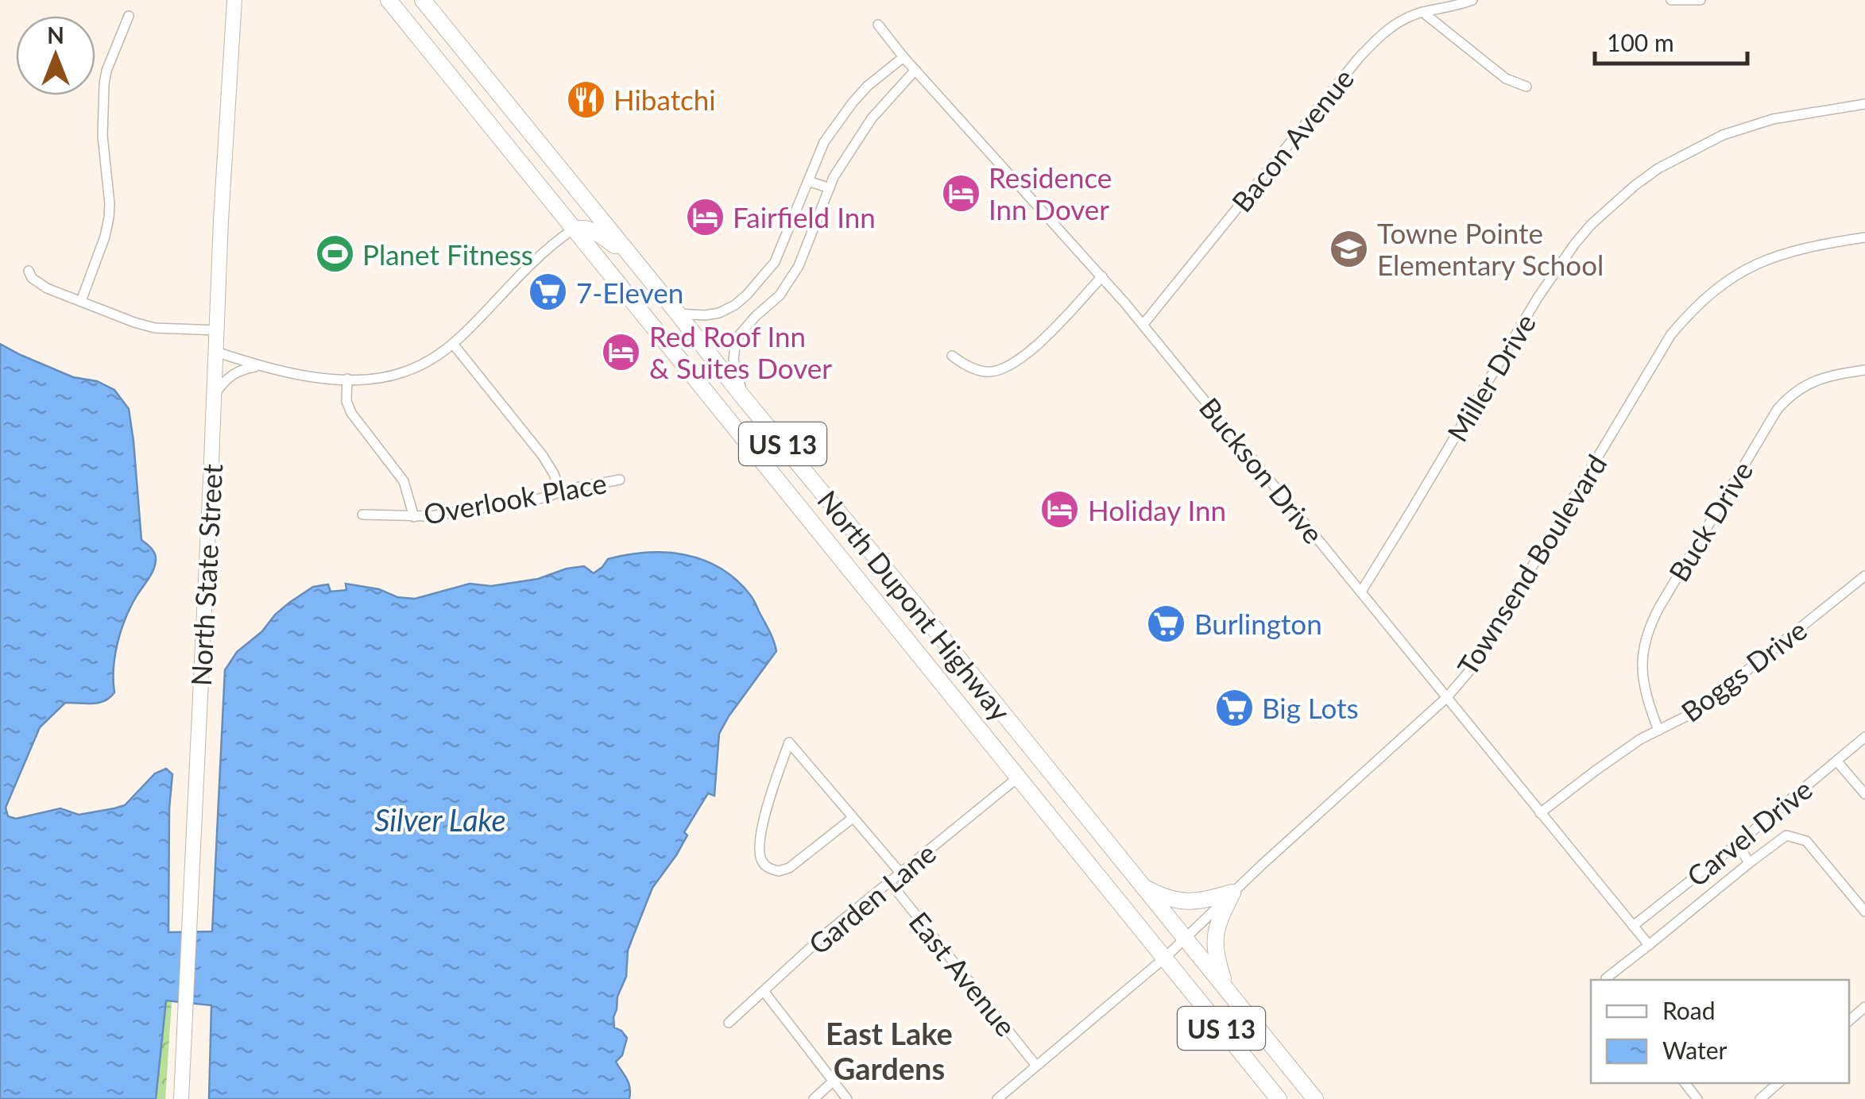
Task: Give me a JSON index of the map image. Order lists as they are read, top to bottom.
{
  "streets": {
    "highway": ["US 13", "North Dupont Highway"],
    "main road": ["North State Street"],
    "street": [
      "Bacon Avenue",
      "Miller Drive",
      "Buckson Drive",
      "Overlook Place",
      "Buck Drive",
      "Townsend Boulevard",
      "Boggs Drive",
      "Carvel Drive",
      "Garden Lane",
      "East Avenue"
    ]
  },
  "crossings": [
    ["Bacon Avenue", "Buckson Drive"],
    ["Miller Drive", "Buckson Drive"],
    ["Buckson Drive", "Townsend Boulevard"],
    ["Buckson Drive", "Boggs Drive"],
    ["Buckson Drive", "Carvel Drive"],
    ["Buck Drive", "Boggs Drive"],
    ["Townsend Boulevard", "North Dupont Highway"],
    ["Townsend Boulevard", "East Avenue"],
    ["North Dupont Highway", "Garden Lane"],
    ["Garden Lane", "East Avenue"]
  ],
  "districts": ["East Lake Gardens"],
  "water": ["Silver Lake"],
  "places": {
    "restaurant": ["Hibatchi"],
    "hotel": [
      "Residence Inn Dover",
      "Fairfield Inn",
      "Red Roof Inn & Suites Dover",
      "Holiday Inn"
    ],
    "school or university": ["Towne Pointe Elementary School"],
    "sports": ["Planet Fitness"],
    "supermarket": ["7-Eleven", "Burlington", "Big Lots"]
  },
  "legend": ["Road", "Water"],
  "scale_bar": "100 m",
  "north": "top"
}
